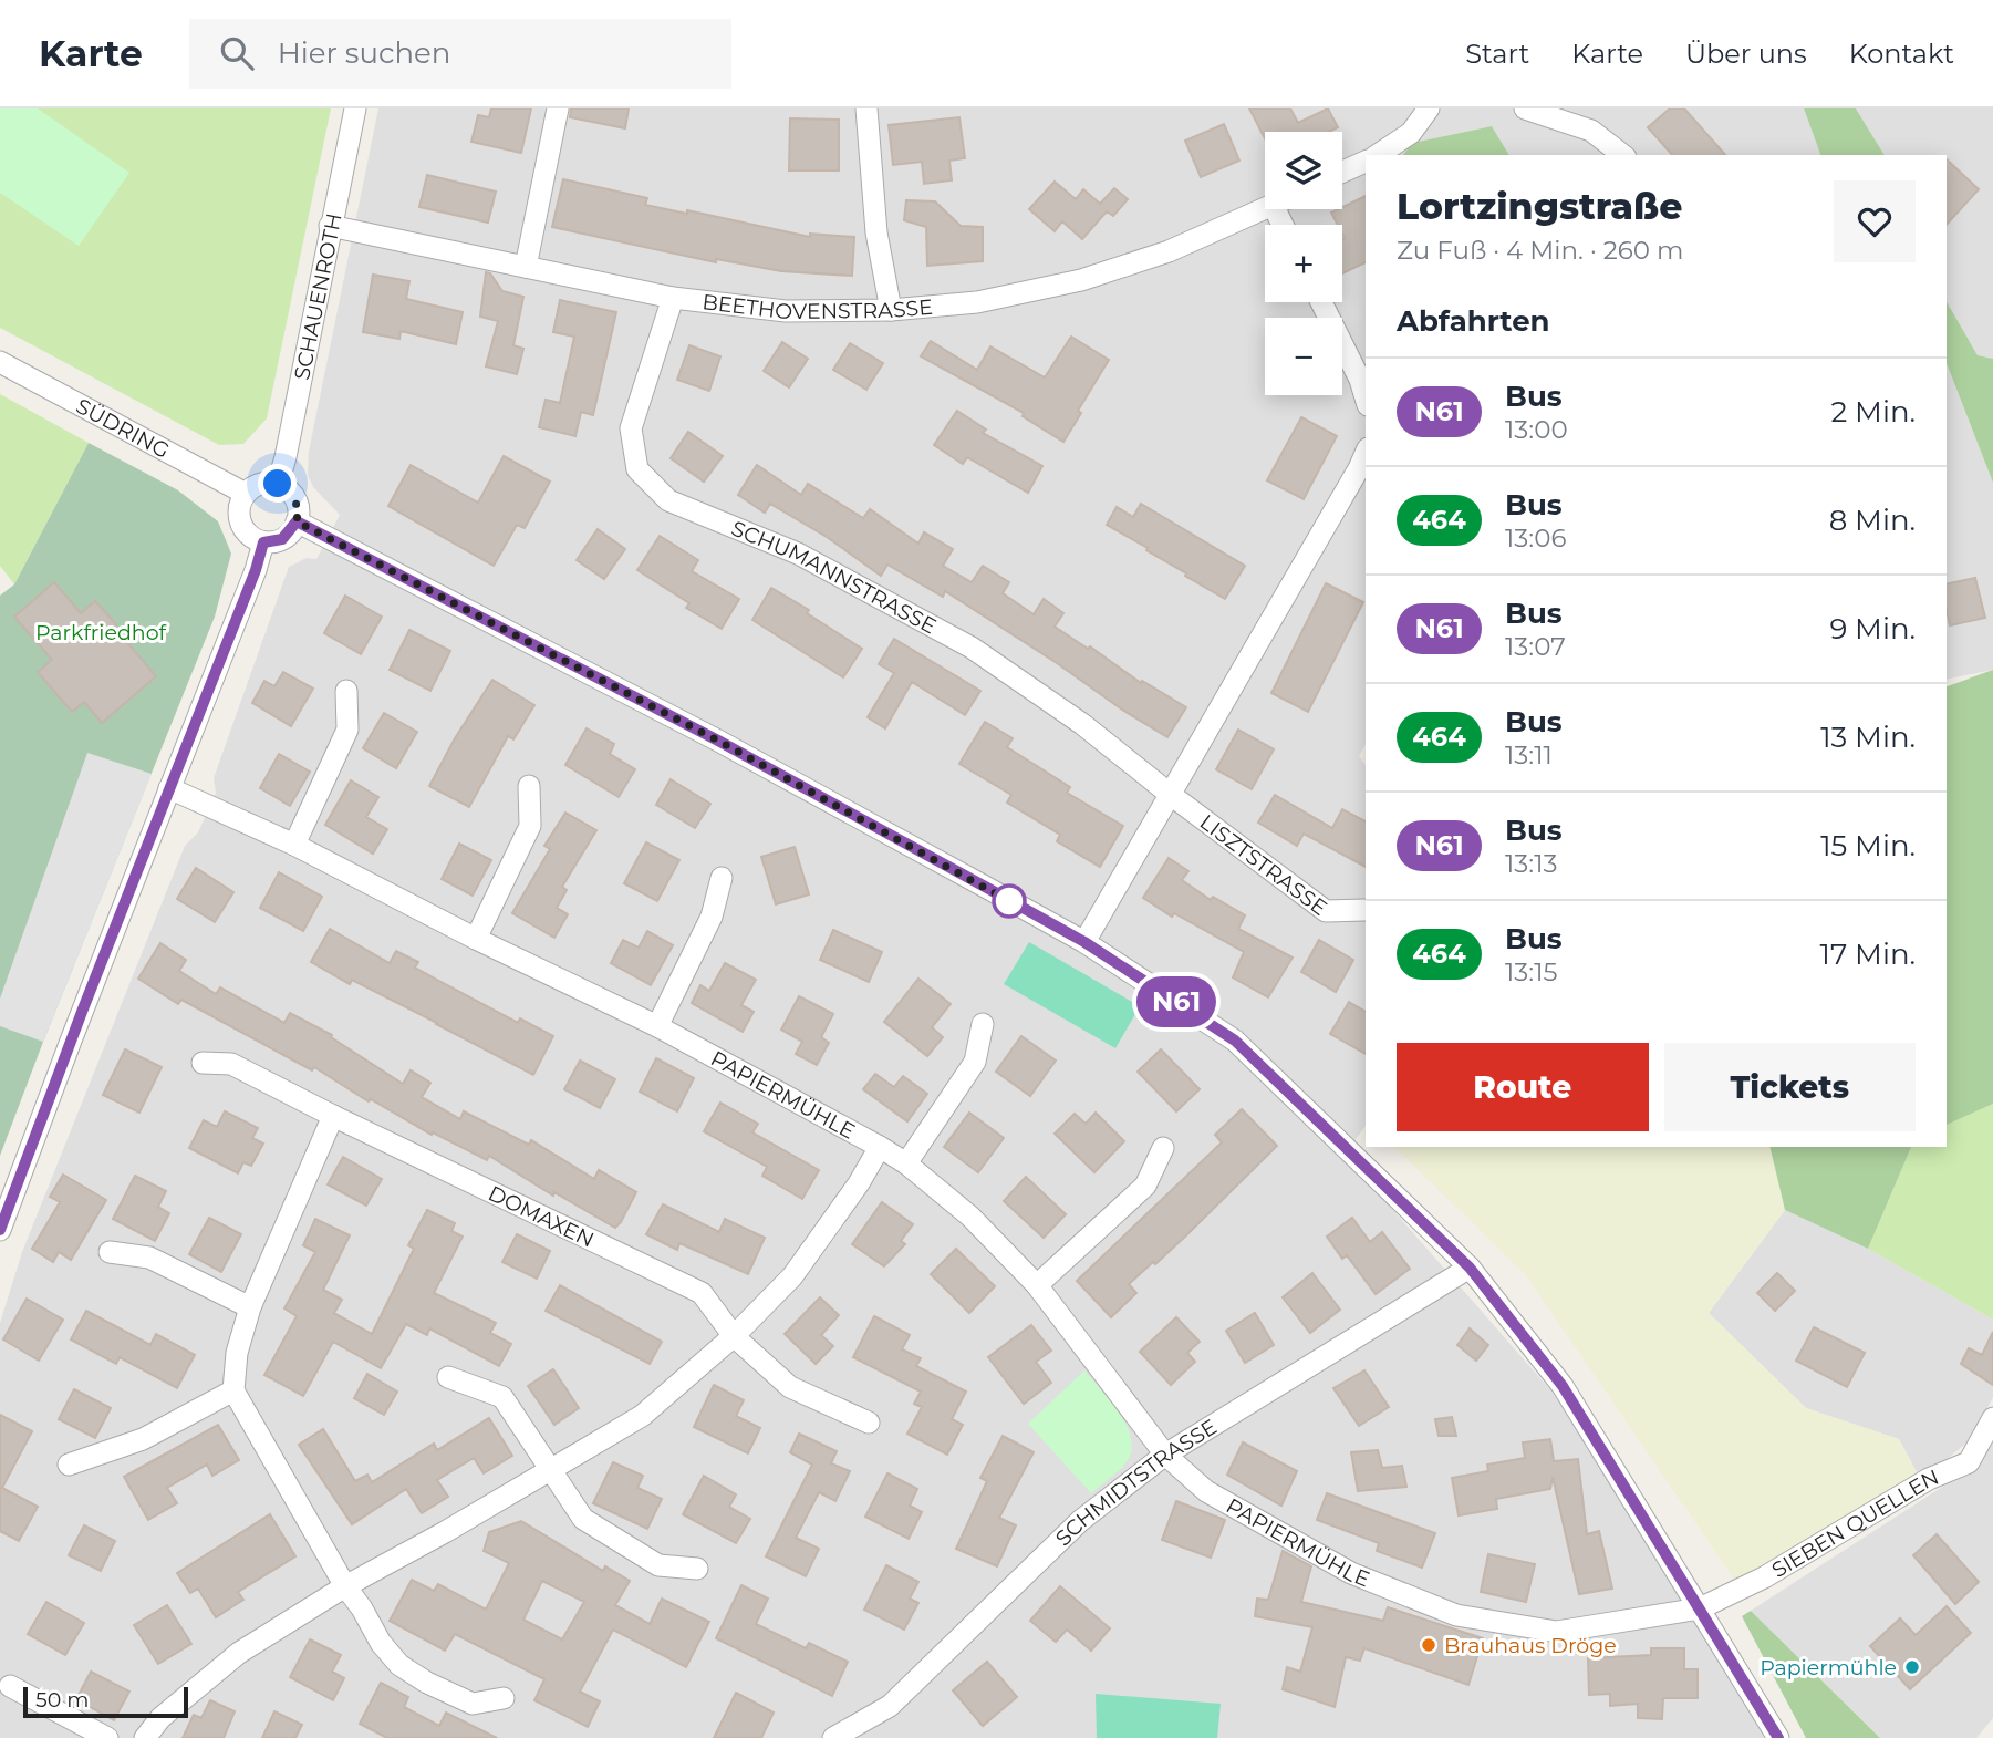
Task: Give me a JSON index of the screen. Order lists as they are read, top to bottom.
{
  "streets": {
    "street": [
      "SCHAUENROTH",
      "BEETHOVENSTRASSE",
      "SÜDRING",
      "SCHUMANNSTRASSE",
      "LISZTSTRASSE",
      "PAPIERMÜHLE",
      "DOMAXEN",
      "SCHMIDTSTRASSE",
      "SIEBEN QUELLEN"
    ]
  },
  "crossings": [
    ["SCHAUENROTH", "BEETHOVENSTRASSE"],
    ["SCHAUENROTH", "SÜDRING"],
    ["BEETHOVENSTRASSE", "SCHUMANNSTRASSE"],
    ["SCHUMANNSTRASSE", "LISZTSTRASSE"],
    ["PAPIERMÜHLE", "SCHMIDTSTRASSE"],
    ["PAPIERMÜHLE", "SIEBEN QUELLEN"]
  ],
  "parks": ["Parkfriedhof"],
  "places": ["Brauhaus Dröge", "Papiermühle"],
  "lines": ["bus line N61"],
  "scale_bar": "50 m",
  "page": {
    "header": "Karte",
    "search": "Hier suchen",
    "nav": [
      "Start",
      "Karte",
      "Über uns",
      "Kontakt"
    ],
    "on_map": "N61",
    "map_buttons": ["+", "−"],
    "heading": [
      ["Lortzingstraße", "Zu Fuß · 4 Min. · 260 m"],
      "Abfahrten"
    ],
    "list": [
      {
        "mark": "N61",
        "name": "Bus",
        "note": "13:00",
        "value": "2 Min."
      },
      {
        "mark": "464",
        "name": "Bus",
        "note": "13:06",
        "value": "8 Min."
      },
      {
        "mark": "N61",
        "name": "Bus",
        "note": "13:07",
        "value": "9 Min."
      },
      {
        "mark": "464",
        "name": "Bus",
        "note": "13:11",
        "value": "13 Min."
      },
      {
        "mark": "N61",
        "name": "Bus",
        "note": "13:13",
        "value": "15 Min."
      },
      {
        "mark": "464",
        "name": "Bus",
        "note": "13:15",
        "value": "17 Min."
      }
    ],
    "buttons": ["Route", "Tickets"],
    "scale": "50 m"
  }
}
